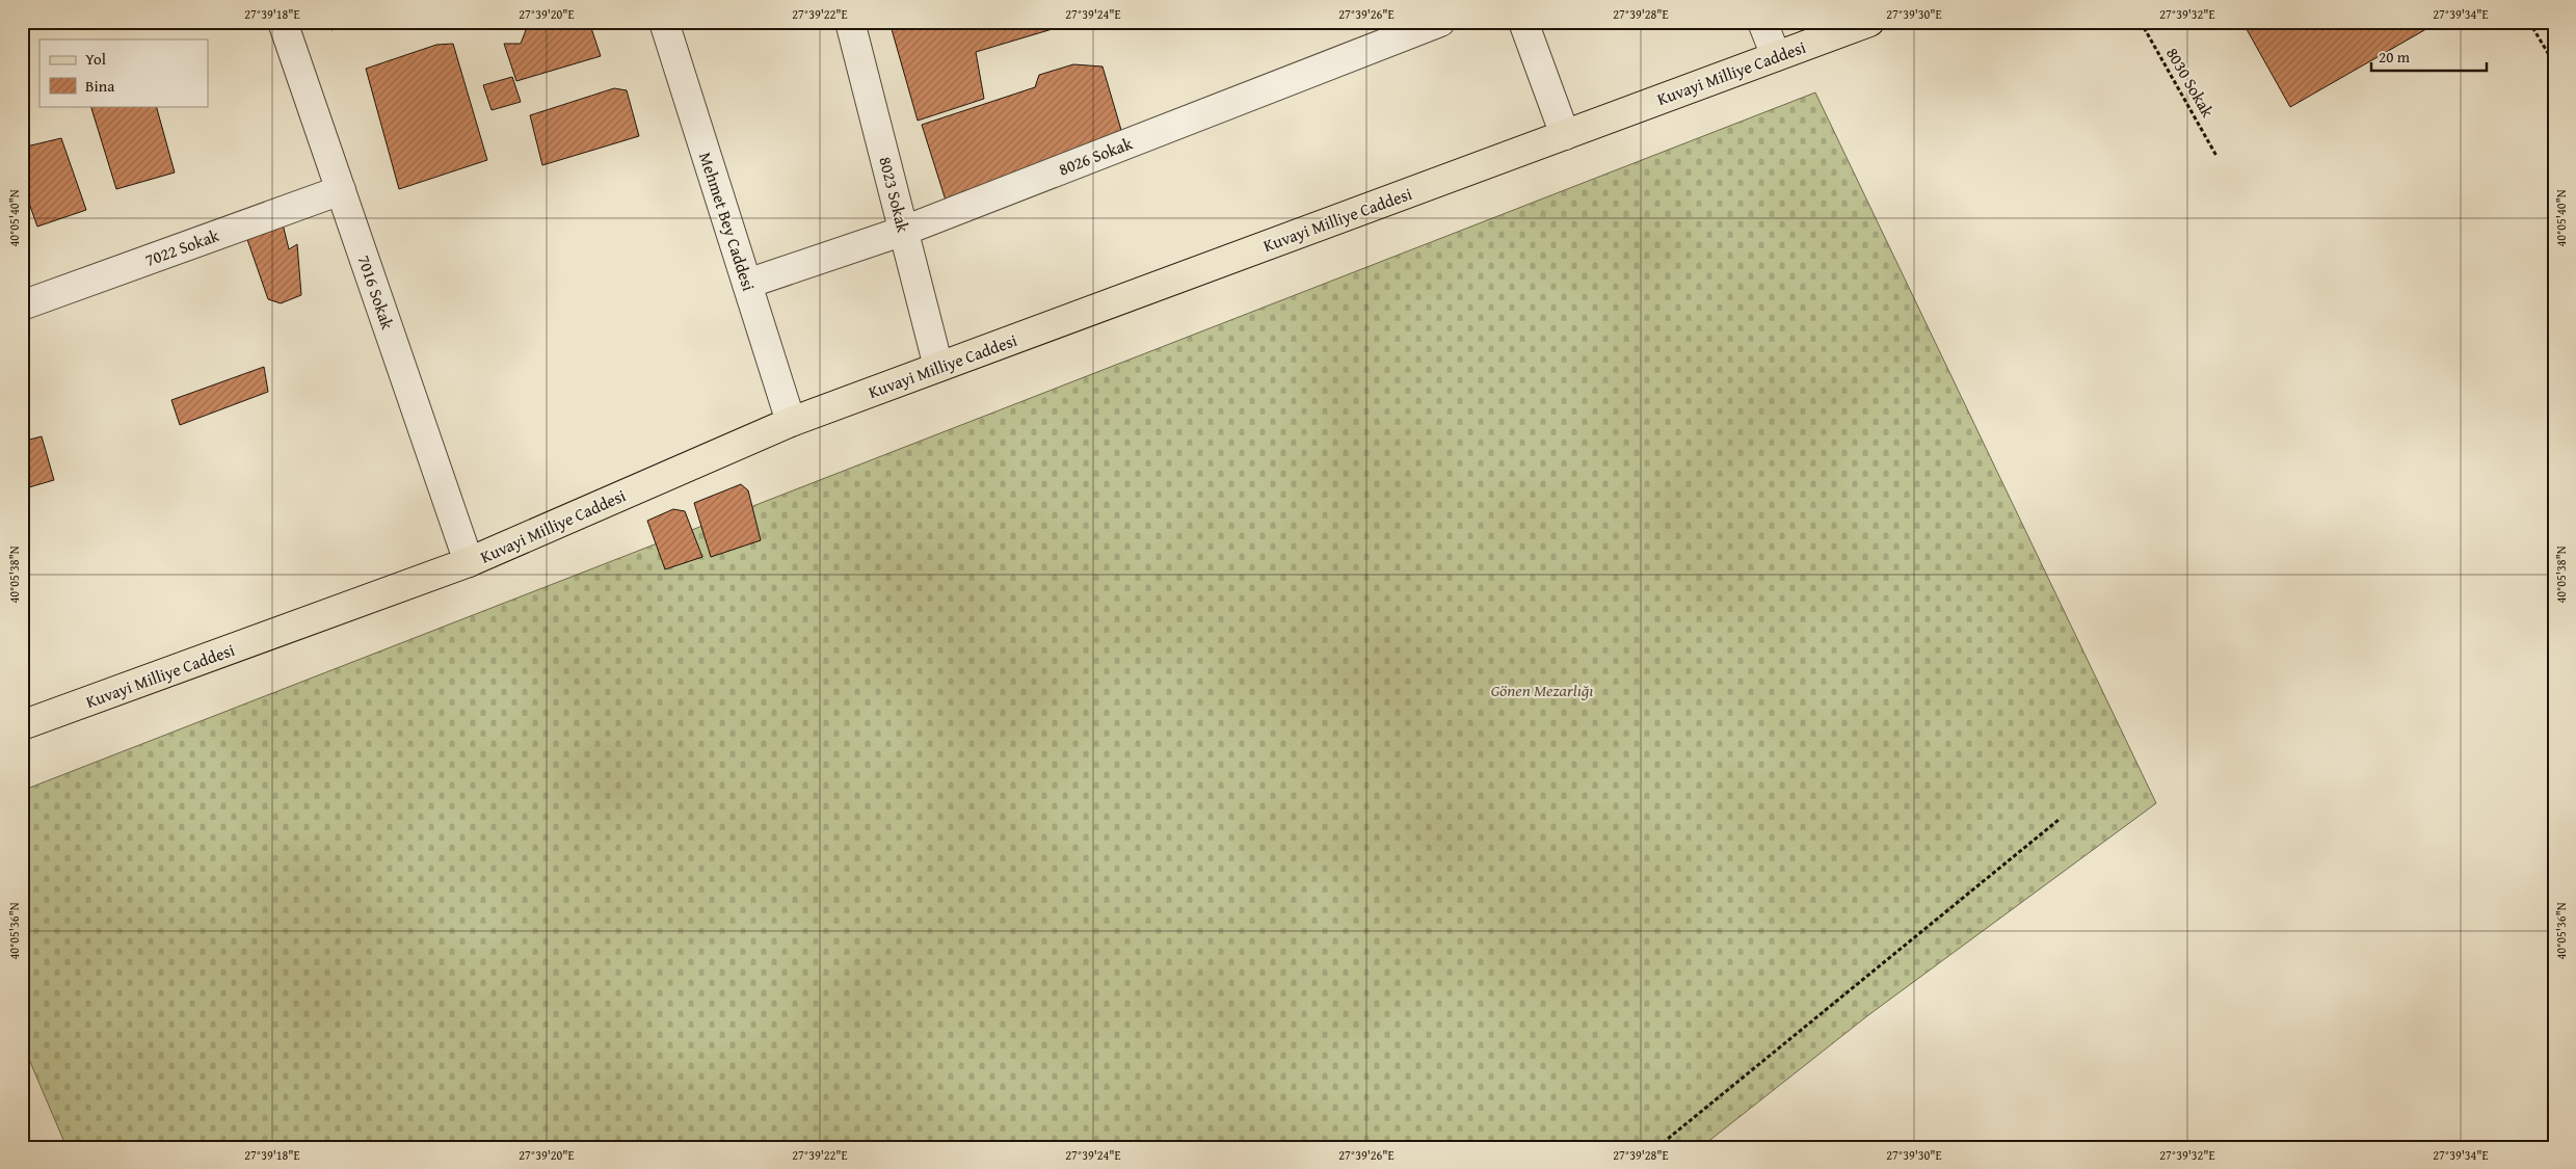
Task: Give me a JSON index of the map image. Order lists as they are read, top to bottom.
{
  "streets": {
    "main road": ["Kuvayi Milliye Caddesi"],
    "street": [
      "8026 Sokak",
      "8023 Sokak",
      "Mehmet Bey Caddesi",
      "7022 Sokak",
      "7016 Sokak"
    ],
    "path": ["8030 Sokak"]
  },
  "crossings": [
    ["Kuvayi Milliye Caddesi", "8023 Sokak"],
    ["Kuvayi Milliye Caddesi", "Mehmet Bey Caddesi"],
    ["Kuvayi Milliye Caddesi", "7016 Sokak"],
    ["8026 Sokak", "8023 Sokak"],
    ["8026 Sokak", "Mehmet Bey Caddesi"],
    ["7022 Sokak", "7016 Sokak"]
  ],
  "parks": ["Gönen Mezarlığı"],
  "legend": ["Yol", "Bina"],
  "scale_bar": "20 m",
  "coordinates": [
    "27°39'18\"E",
    "27°39'20\"E",
    "27°39'22\"E",
    "27°39'24\"E",
    "27°39'26\"E",
    "27°39'28\"E",
    "27°39'30\"E",
    "27°39'32\"E",
    "27°39'34\"E",
    "40°05'40\"N",
    "40°05'38\"N",
    "40°05'36\"N"
  ]
}
